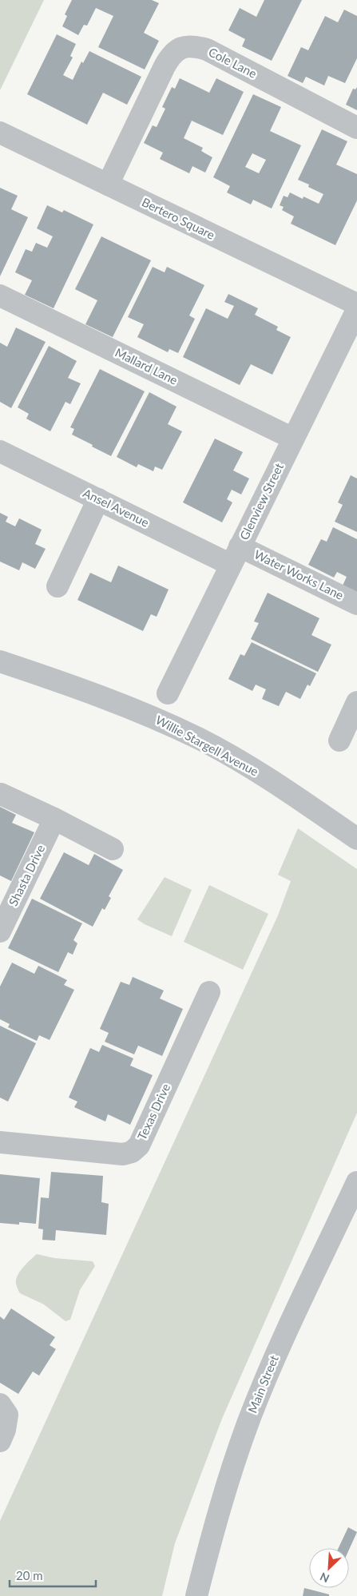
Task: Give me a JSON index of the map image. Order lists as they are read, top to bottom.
{
  "streets": {
    "street": [
      "Cole Lane",
      "Bertero Square",
      "Mallard Lane",
      "Glenview Street",
      "Ansel Avenue",
      "Water Works Lane",
      "Willie Stargell Avenue",
      "Shasta Drive",
      "Texas Drive",
      "Main Street"
    ]
  },
  "crossings": [
    ["Cole Lane", "Bertero Square"],
    ["Mallard Lane", "Glenview Street"],
    ["Glenview Street", "Ansel Avenue"],
    ["Glenview Street", "Water Works Lane"],
    ["Ansel Avenue", "Water Works Lane"]
  ],
  "scale_bar": "20 m",
  "north": "bottom left"
}
